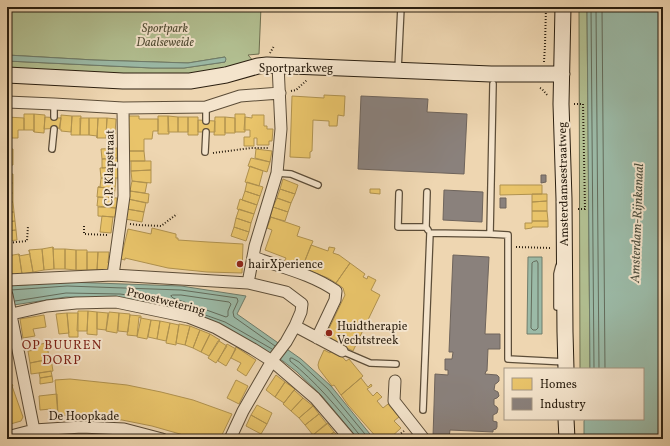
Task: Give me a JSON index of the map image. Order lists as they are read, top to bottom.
{
  "streets": {
    "street": [
      "Sportparkweg",
      "C.P. Klapstraat",
      "Amsterdamsestraatweg",
      "Proostwetering",
      "De Hoopkade"
    ]
  },
  "crossings": [
    ["Sportparkweg", "C.P. Klapstraat"],
    ["Sportparkweg", "Amsterdamsestraatweg"],
    ["C.P. Klapstraat", "Proostwetering"]
  ],
  "districts": ["OP BUUREN DORP"],
  "water": ["Amsterdam-Rijnkanaal"],
  "parks": ["Sportpark Daalseweide"],
  "places": ["hairXperience", "Huidtherapie Vechtstreek"],
  "legend": ["Homes", "Industry"]
}
